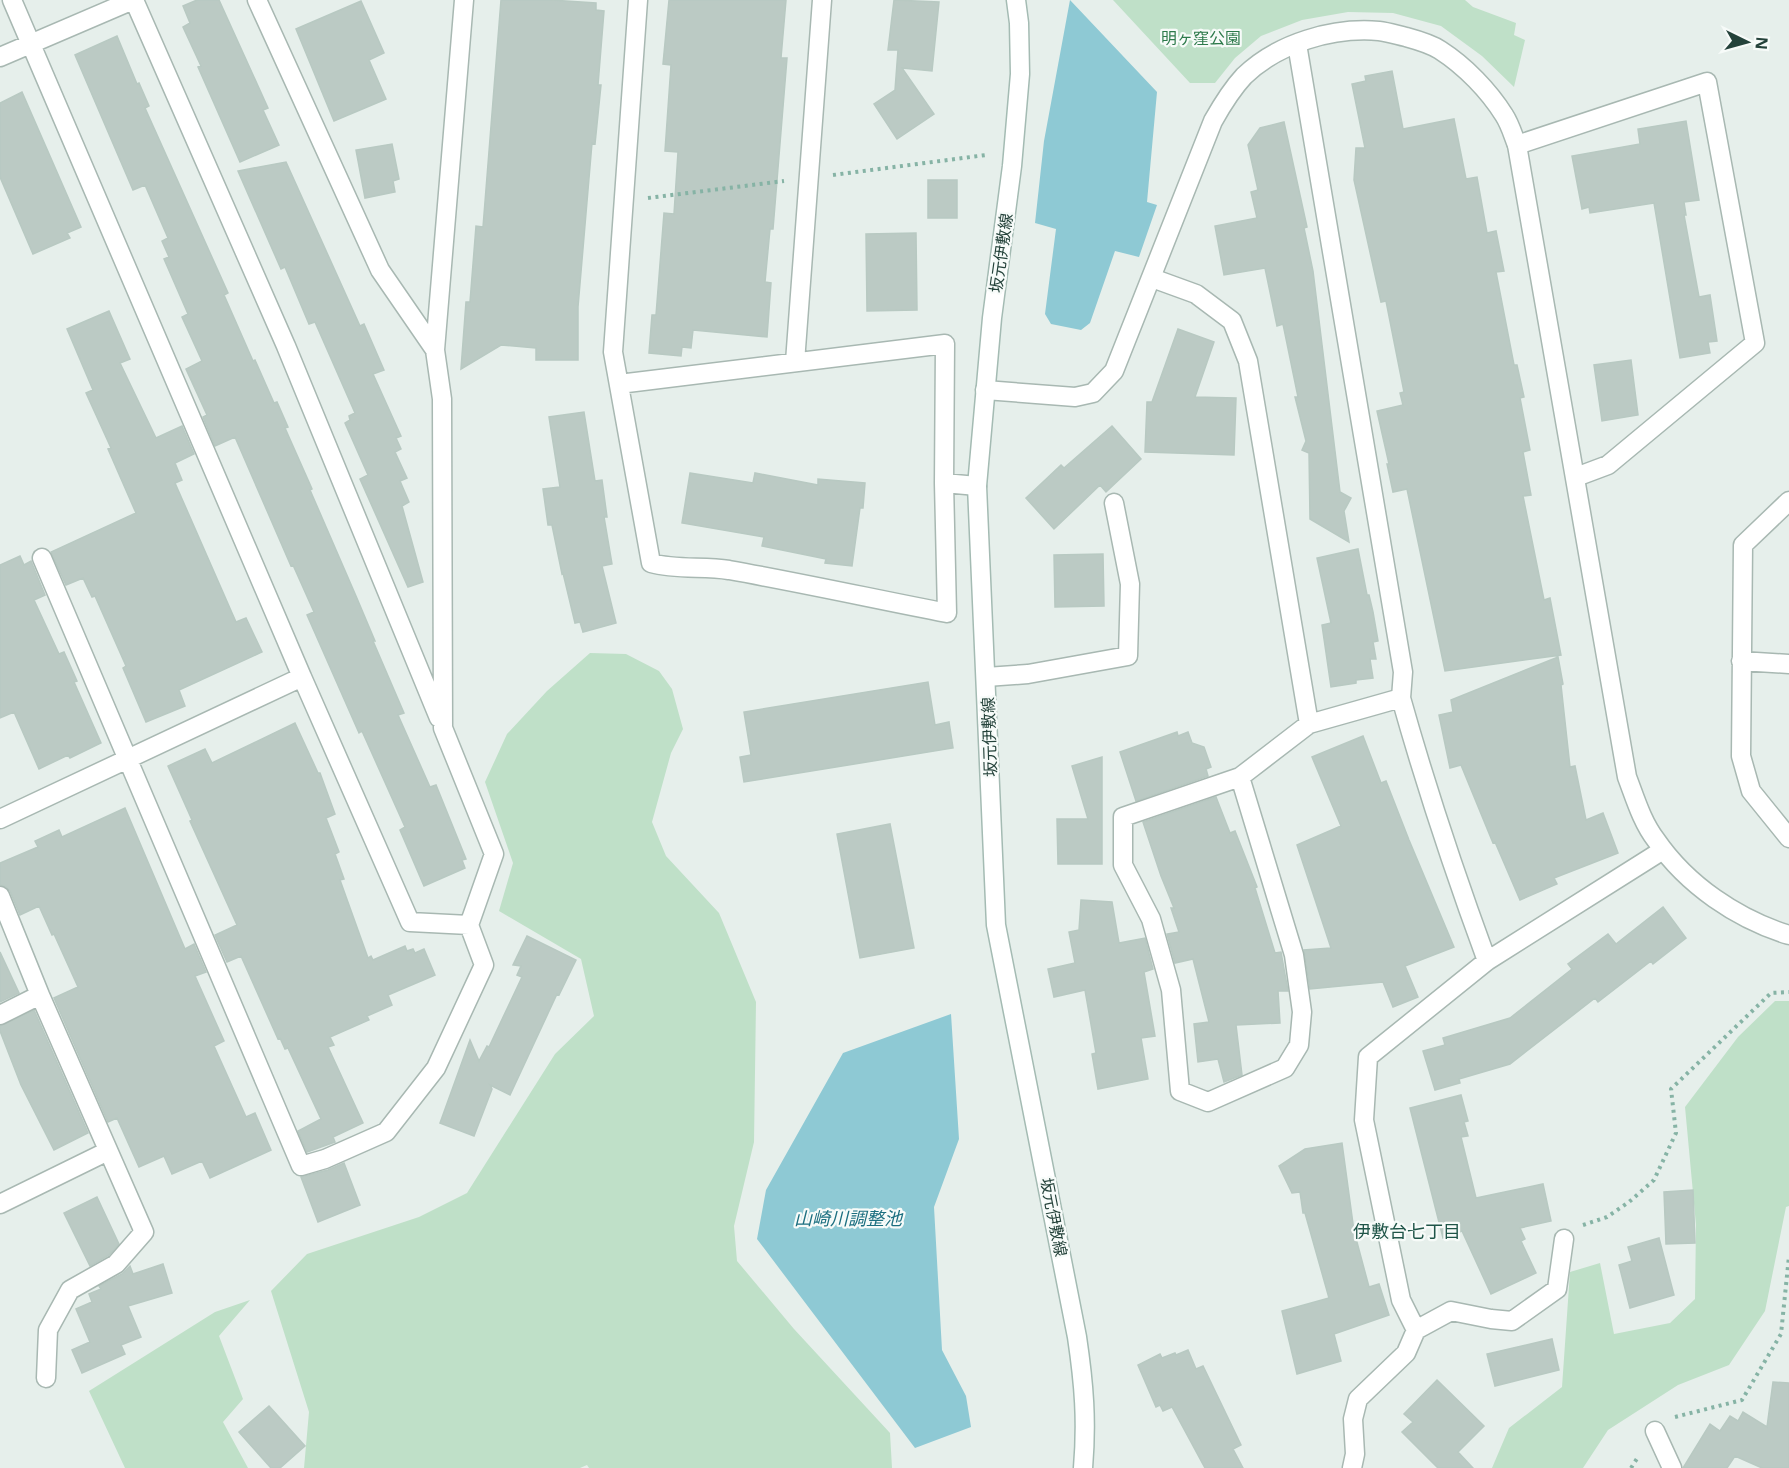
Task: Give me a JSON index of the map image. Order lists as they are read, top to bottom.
{
  "streets": {
    "street": ["坂元伊敷線"]
  },
  "districts": ["伊敷台七丁目"],
  "water": ["山崎川調整池"],
  "parks": ["明ヶ窪公園"],
  "north": "right"
}
